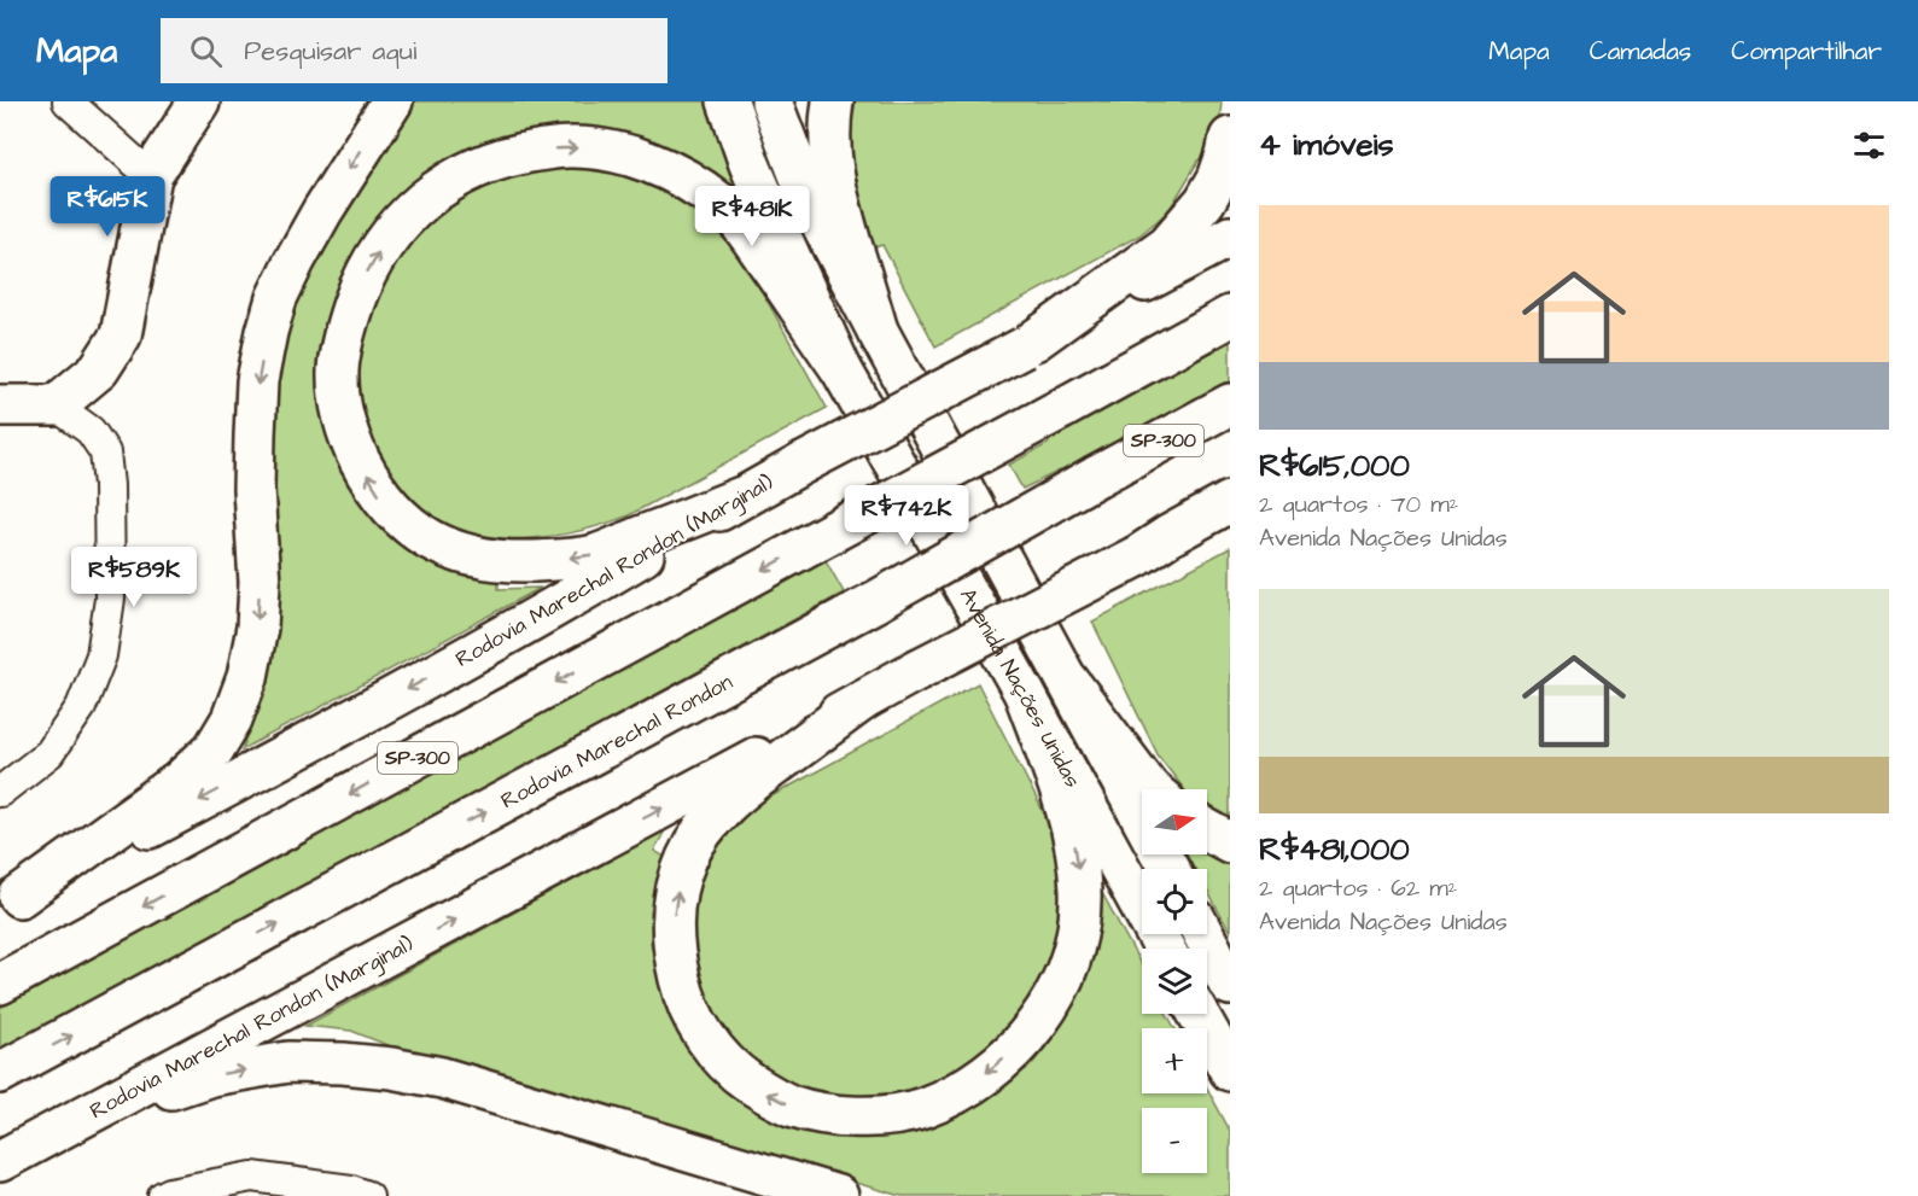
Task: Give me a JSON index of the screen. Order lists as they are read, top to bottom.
{
  "streets": {
    "main road": [
      "SP-300",
      "Rodovia Marechal Rondon (Marginal)",
      "Avenida Nações Unidas",
      "Rodovia Marechal Rondon"
    ]
  },
  "north": "right",
  "page": {
    "header": "Mapa",
    "search": "Pesquisar aqui",
    "nav": ["Mapa", "Camadas", "Compartilhar"],
    "heading": "4 imóveis",
    "price": [
      "R$615K",
      "R$481K",
      "R$742K",
      "R$589K"
    ],
    "list": [
      {
        "name": "R$615,000",
        "note": "2 quartos · 70 m² · Avenida Nações Unidas"
      },
      {
        "name": "R$481,000",
        "note": "2 quartos · 62 m² · Avenida Nações Unidas"
      }
    ],
    "map_buttons": ["+", "−"]
  }
}
